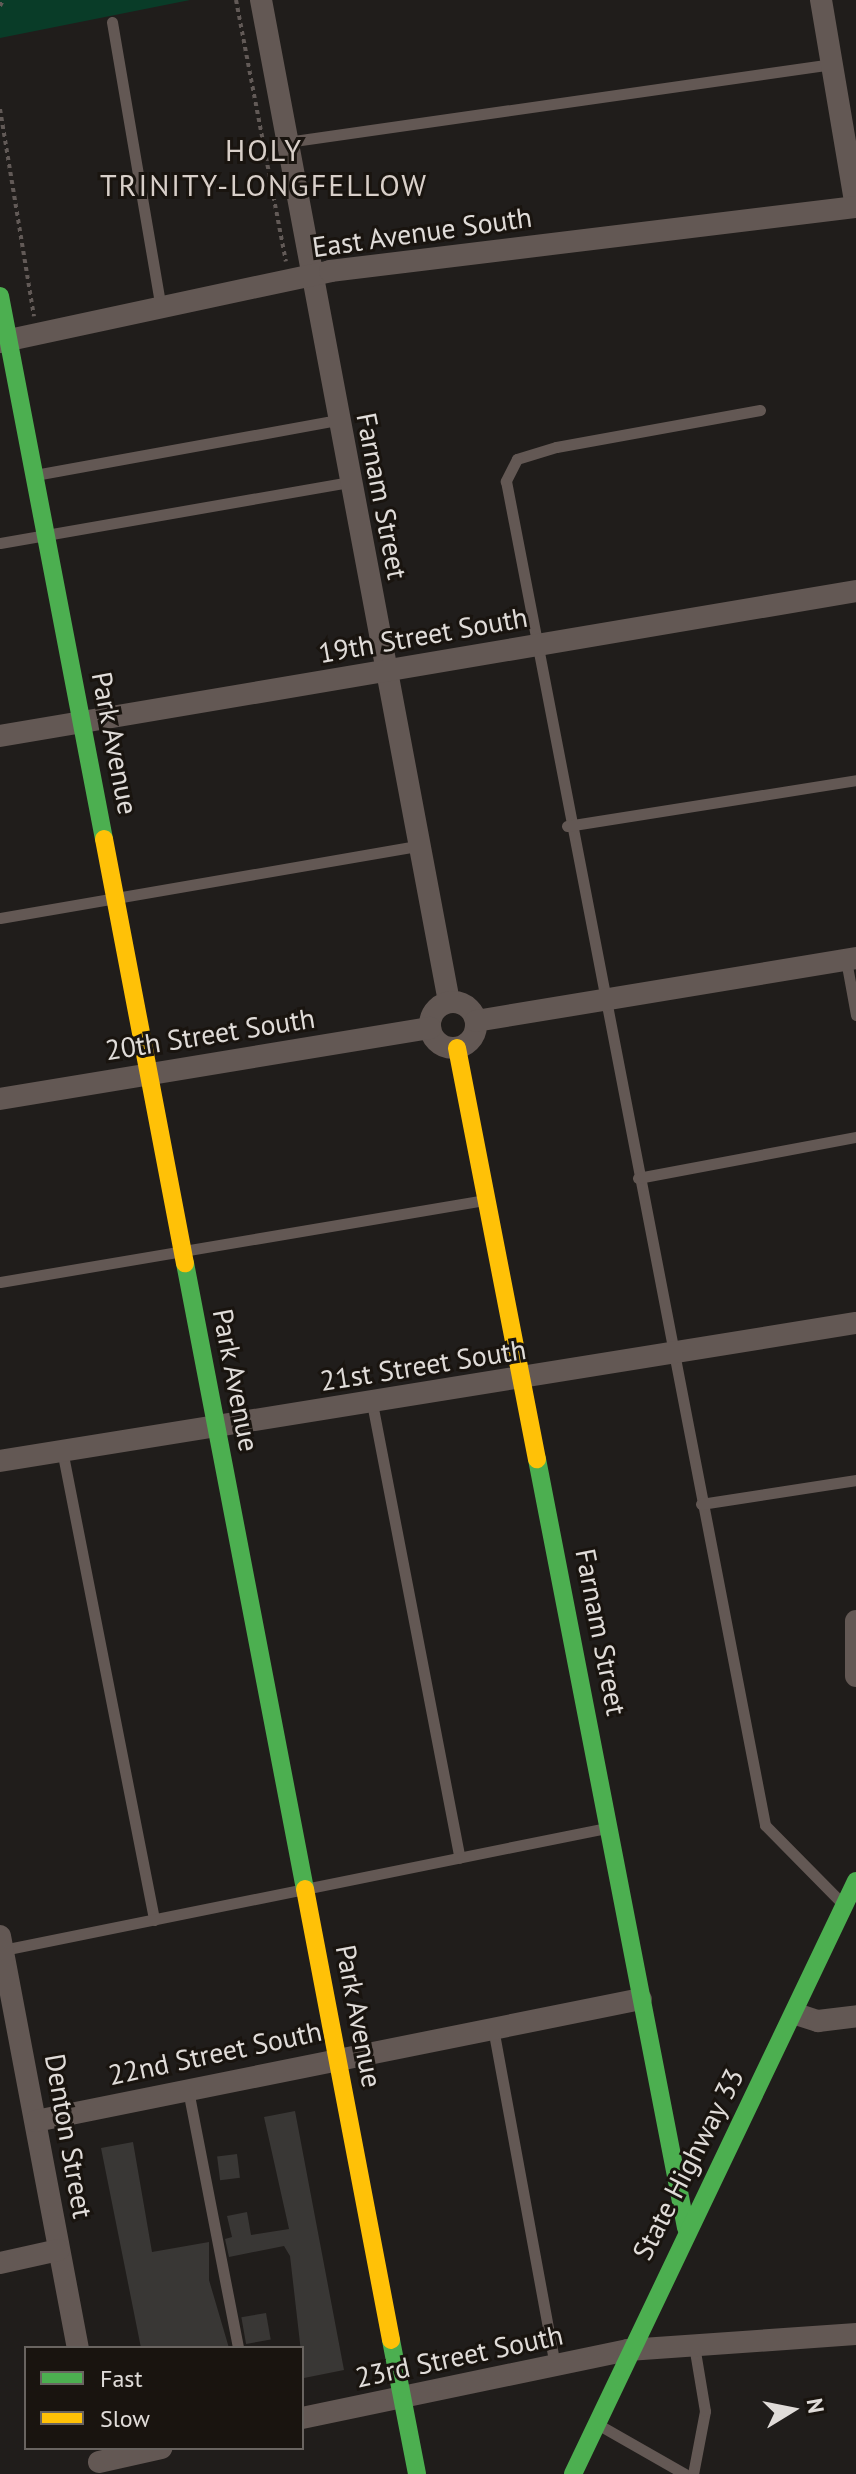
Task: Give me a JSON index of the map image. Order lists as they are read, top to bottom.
{
  "streets": {
    "street": [
      "East Avenue South",
      "Farnam Street",
      "19th Street South",
      "Park Avenue",
      "20th Street South",
      "21st Street South",
      "22nd Street South",
      "Denton Street",
      "State Highway 33",
      "23rd Street South"
    ]
  },
  "crossings": [
    ["East Avenue South", "Farnam Street"],
    ["East Avenue South", "Park Avenue"],
    ["Farnam Street", "19th Street South"],
    ["Farnam Street", "20th Street South"],
    ["Farnam Street", "21st Street South"],
    ["Farnam Street", "22nd Street South"],
    ["Farnam Street", "State Highway 33"],
    ["19th Street South", "Park Avenue"],
    ["Park Avenue", "20th Street South"],
    ["Park Avenue", "21st Street South"],
    ["Park Avenue", "22nd Street South"],
    ["Park Avenue", "23rd Street South"],
    ["22nd Street South", "Denton Street"],
    ["State Highway 33", "23rd Street South"]
  ],
  "districts": ["HOLY TRINITY-LONGFELLOW"],
  "legend": ["Fast", "Slow"],
  "north": "right"
}
